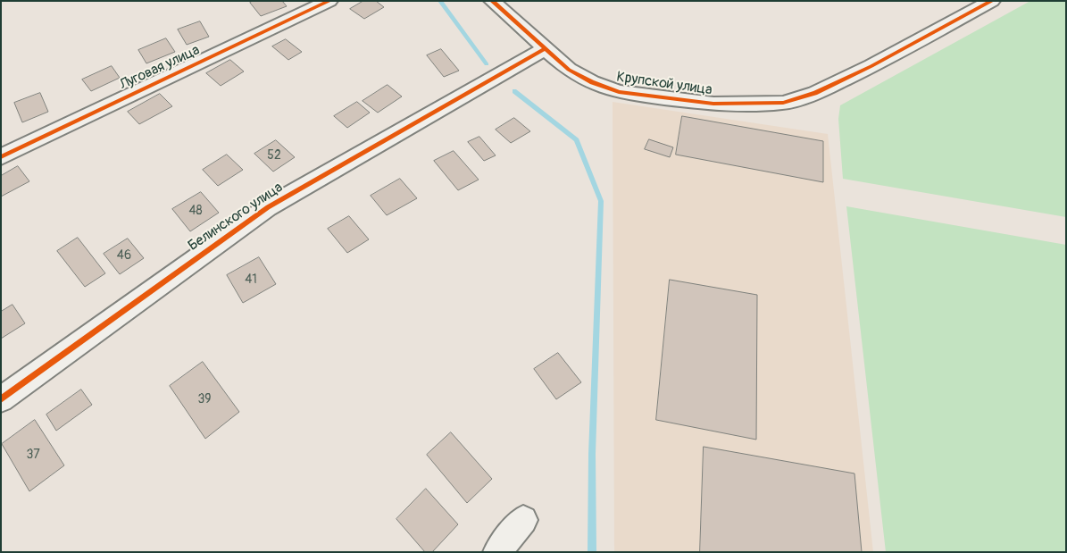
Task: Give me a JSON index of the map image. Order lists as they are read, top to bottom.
{
  "streets": {
    "street": ["Луговая улица", "Крупской улица", "Белинского улица"]
  },
  "crossings": [
    ["Крупской улица", "Белинского улица"]
  ],
  "house_numbers": [
    "52",
    "48",
    "46",
    "41",
    "39",
    "37"
  ]
}
